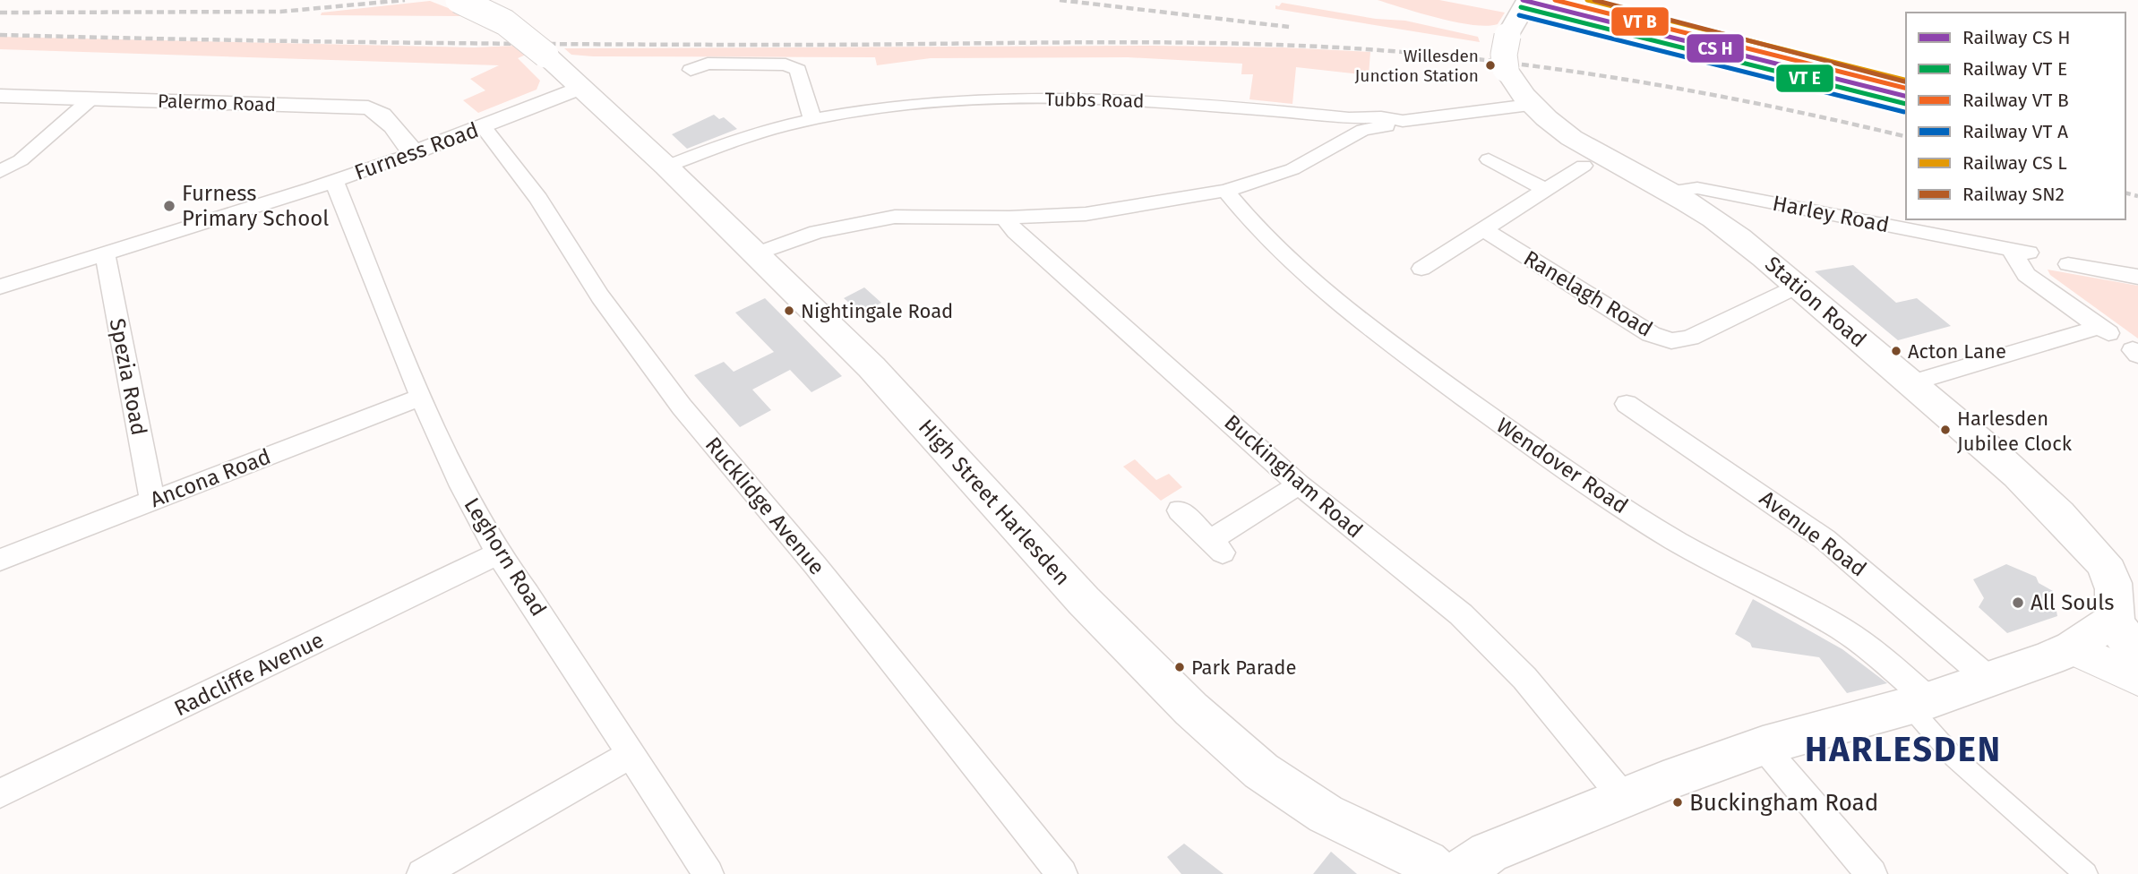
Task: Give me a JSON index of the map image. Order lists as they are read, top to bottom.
{
  "streets": {
    "main road": ["Station Road", "High Street Harlesden"],
    "street": [
      "Tubbs Road",
      "Palermo Road",
      "Furness Road",
      "Harley Road",
      "Ranelagh Road",
      "Spezia Road",
      "Wendover Road",
      "Buckingham Road",
      "Ancona Road",
      "Rucklidge Avenue",
      "Avenue Road",
      "Leghorn Road",
      "Radcliffe Avenue"
    ]
  },
  "crossings": [
    ["Tubbs Road", "Station Road"],
    ["Tubbs Road", "High Street Harlesden"],
    ["Palermo Road", "Furness Road"],
    ["Furness Road", "Spezia Road"],
    ["Furness Road", "High Street Harlesden"],
    ["Furness Road", "Rucklidge Avenue"],
    ["Furness Road", "Leghorn Road"],
    ["Harley Road", "Station Road"],
    ["Ranelagh Road", "Station Road"],
    ["Spezia Road", "Ancona Road"],
    ["Ancona Road", "Leghorn Road"],
    ["Leghorn Road", "Radcliffe Avenue"]
  ],
  "districts": ["HARLESDEN"],
  "places": [
    "Willesden Junction Station",
    "Furness Primary School",
    "Nightingale Road",
    "Acton Lane",
    "Harlesden Jubilee Clock",
    "All Souls",
    "Park Parade",
    "Buckingham Road"
  ],
  "lines": ["rail line SN2"],
  "legend": [
    "Railway CS H",
    "Railway VT E",
    "Railway VT B",
    "Railway VT A",
    "Railway CS L",
    "Railway SN2"
  ]
}
